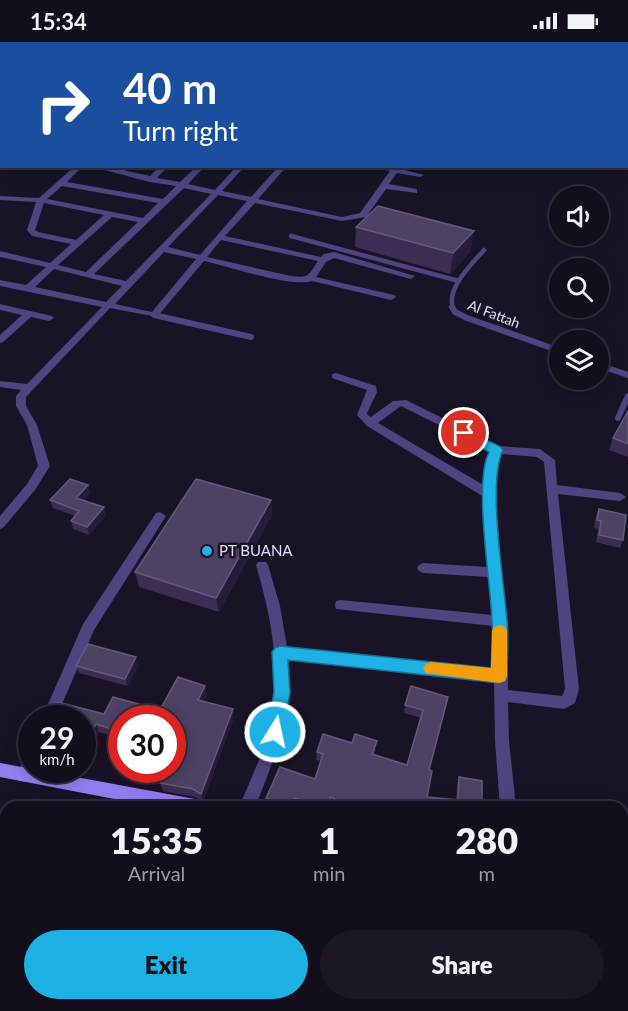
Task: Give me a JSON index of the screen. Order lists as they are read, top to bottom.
{
  "streets": {
    "lane": ["Al Fattah"]
  },
  "places": ["PT BUANA"],
  "page": {
    "status": "15:34",
    "turn": ["40 m", "Turn right"],
    "speed": "29 km/h",
    "limit": "30",
    "eta": [
      "15:35",
      "Arrival",
      "1",
      "min",
      "280",
      "m"
    ],
    "buttons": ["Exit", "Share"]
  }
}
